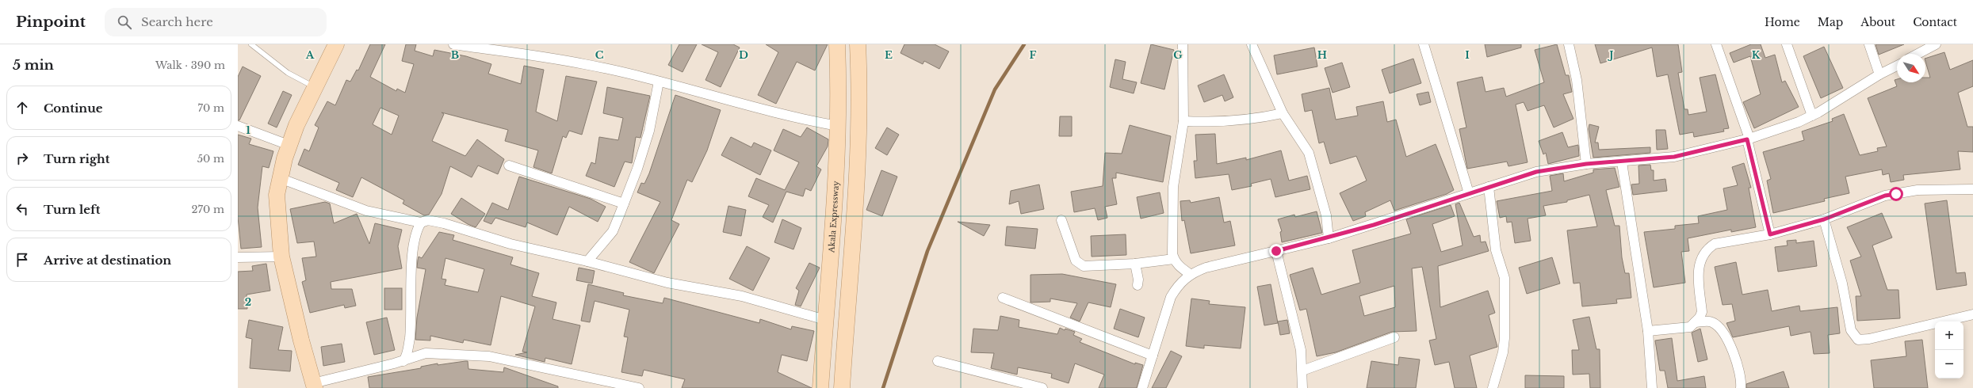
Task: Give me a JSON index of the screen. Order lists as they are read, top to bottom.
{
  "streets": {
    "main road": ["Akala Expressway"]
  },
  "north": "bottom right",
  "page": {
    "header": "Pinpoint",
    "search": "Search here",
    "nav": [
      "Home",
      "Map",
      "About",
      "Contact"
    ],
    "heading": ["5 min", "Walk · 390 m"],
    "list": [
      ["Continue", "70 m"],
      ["Turn right", "50 m"],
      ["Turn left", "270 m"],
      "Arrive at destination"
    ],
    "map_buttons": ["+", "−"]
  },
  "grid": {
    "columns": [
      "A",
      "B",
      "C",
      "D",
      "E",
      "F",
      "G",
      "H",
      "I",
      "J",
      "K"
    ],
    "rows": ["1", "2"]
  }
}
